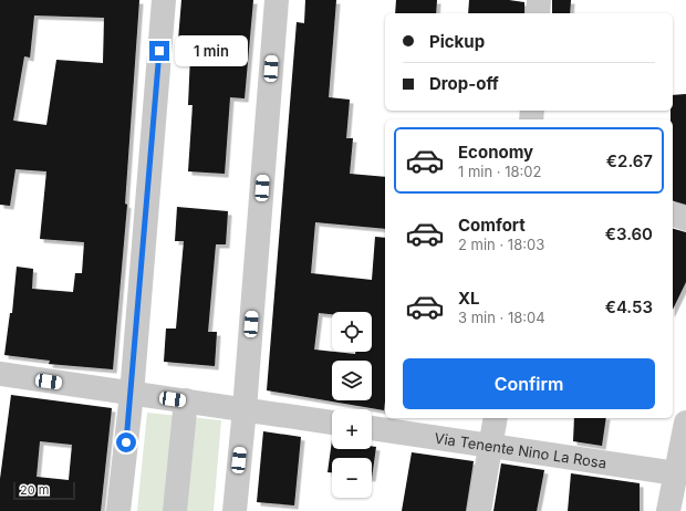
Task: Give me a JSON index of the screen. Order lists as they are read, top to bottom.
{
  "streets": {
    "street": ["Via Tenente Nino La Rosa"]
  },
  "scale_bar": "20 m",
  "page": {
    "banner": ["Pickup", "Drop-off"],
    "bubble": "1 min",
    "list": [
      {
        "name": "Economy",
        "note": "1 min · 18:02",
        "value": "€2.67"
      },
      {
        "name": "Comfort",
        "note": "2 min · 18:03",
        "value": "€3.60"
      },
      {
        "name": "XL",
        "note": "3 min · 18:04",
        "value": "€4.53"
      }
    ],
    "map_buttons": ["+", "−"],
    "buttons": "Confirm",
    "scale": "20 m"
  }
}
